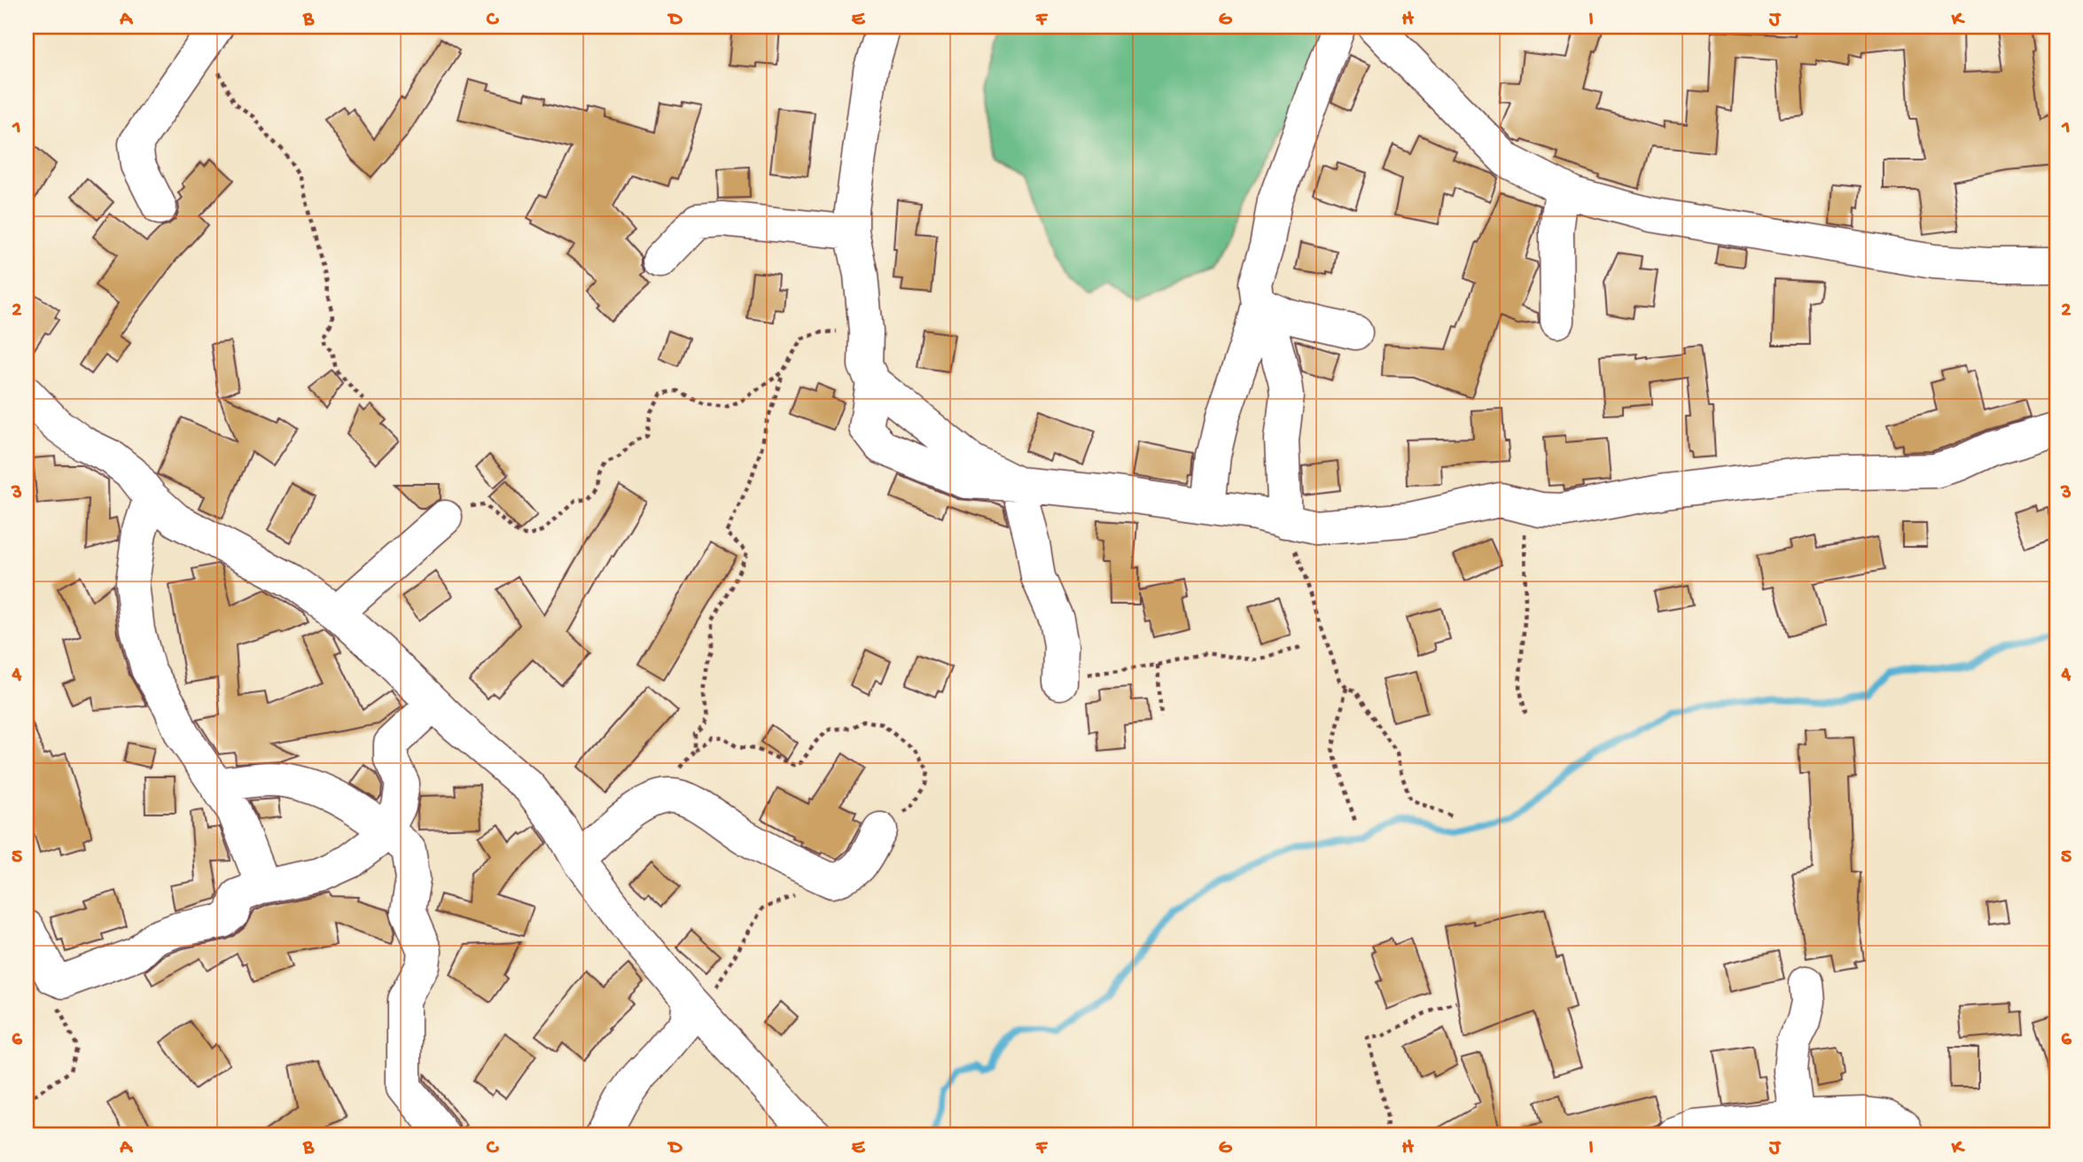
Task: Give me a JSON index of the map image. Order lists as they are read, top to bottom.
{
  "grid": {
    "columns": [
      "A",
      "B",
      "C",
      "D",
      "E",
      "F",
      "G",
      "H",
      "I",
      "J",
      "K"
    ],
    "rows": [
      "1",
      "2",
      "3",
      "4",
      "5",
      "6"
    ]
  }
}
